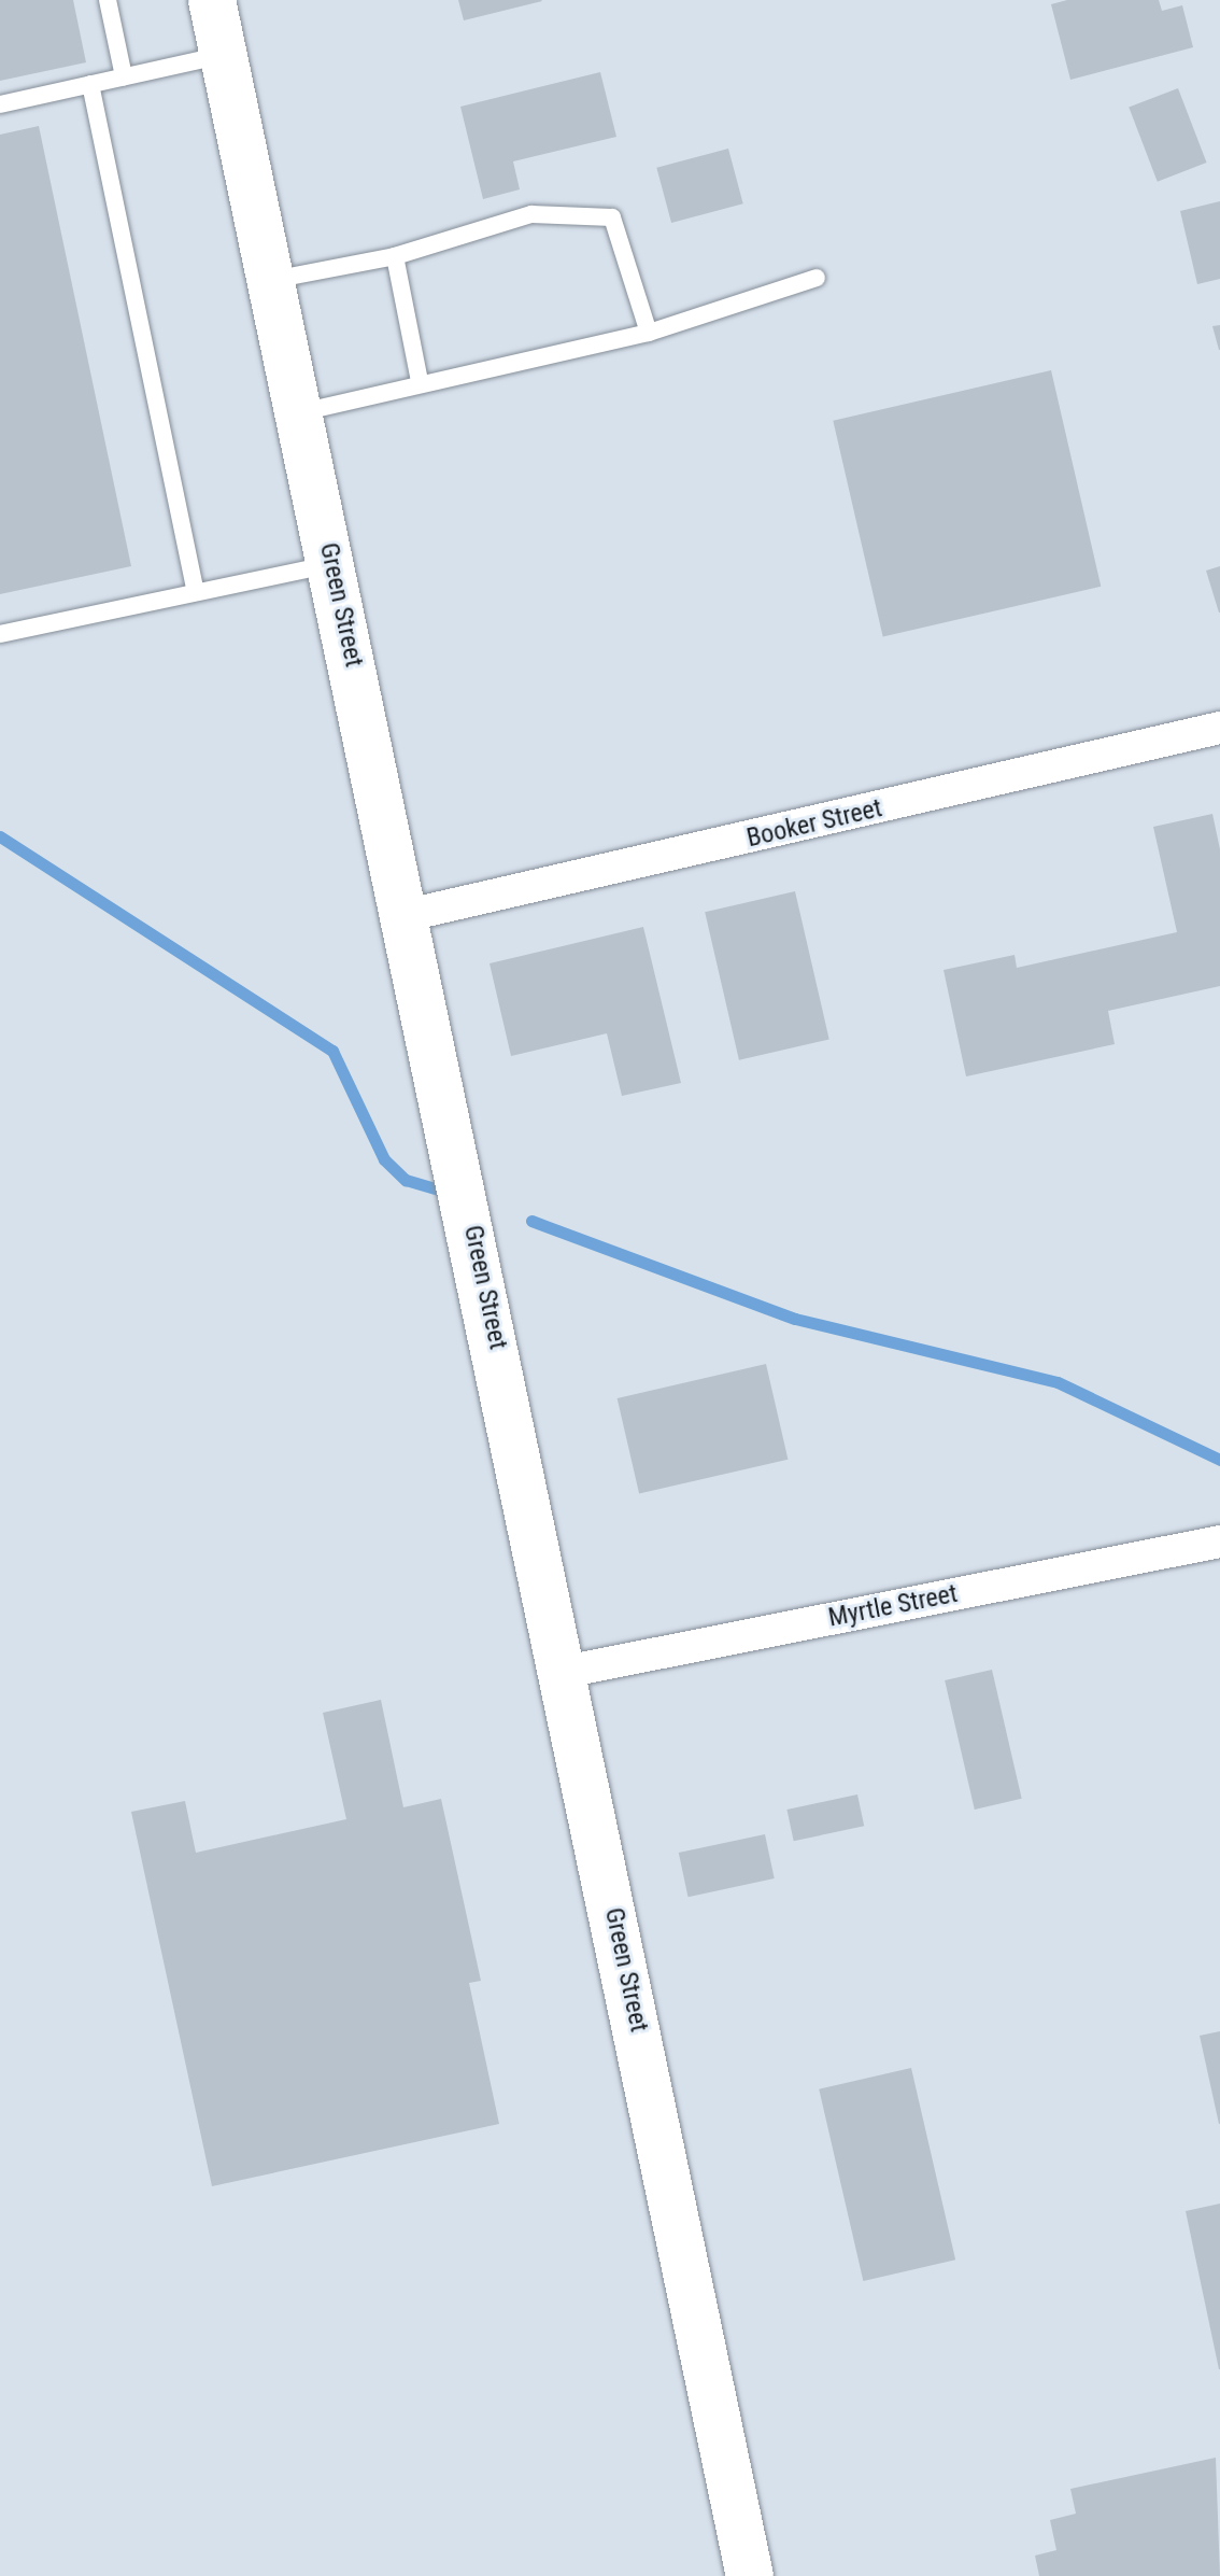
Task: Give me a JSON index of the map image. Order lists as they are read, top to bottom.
{
  "streets": {
    "street": ["Green Street", "Booker Street", "Myrtle Street"]
  },
  "crossings": [
    ["Green Street", "Booker Street"],
    ["Green Street", "Myrtle Street"]
  ]
}
